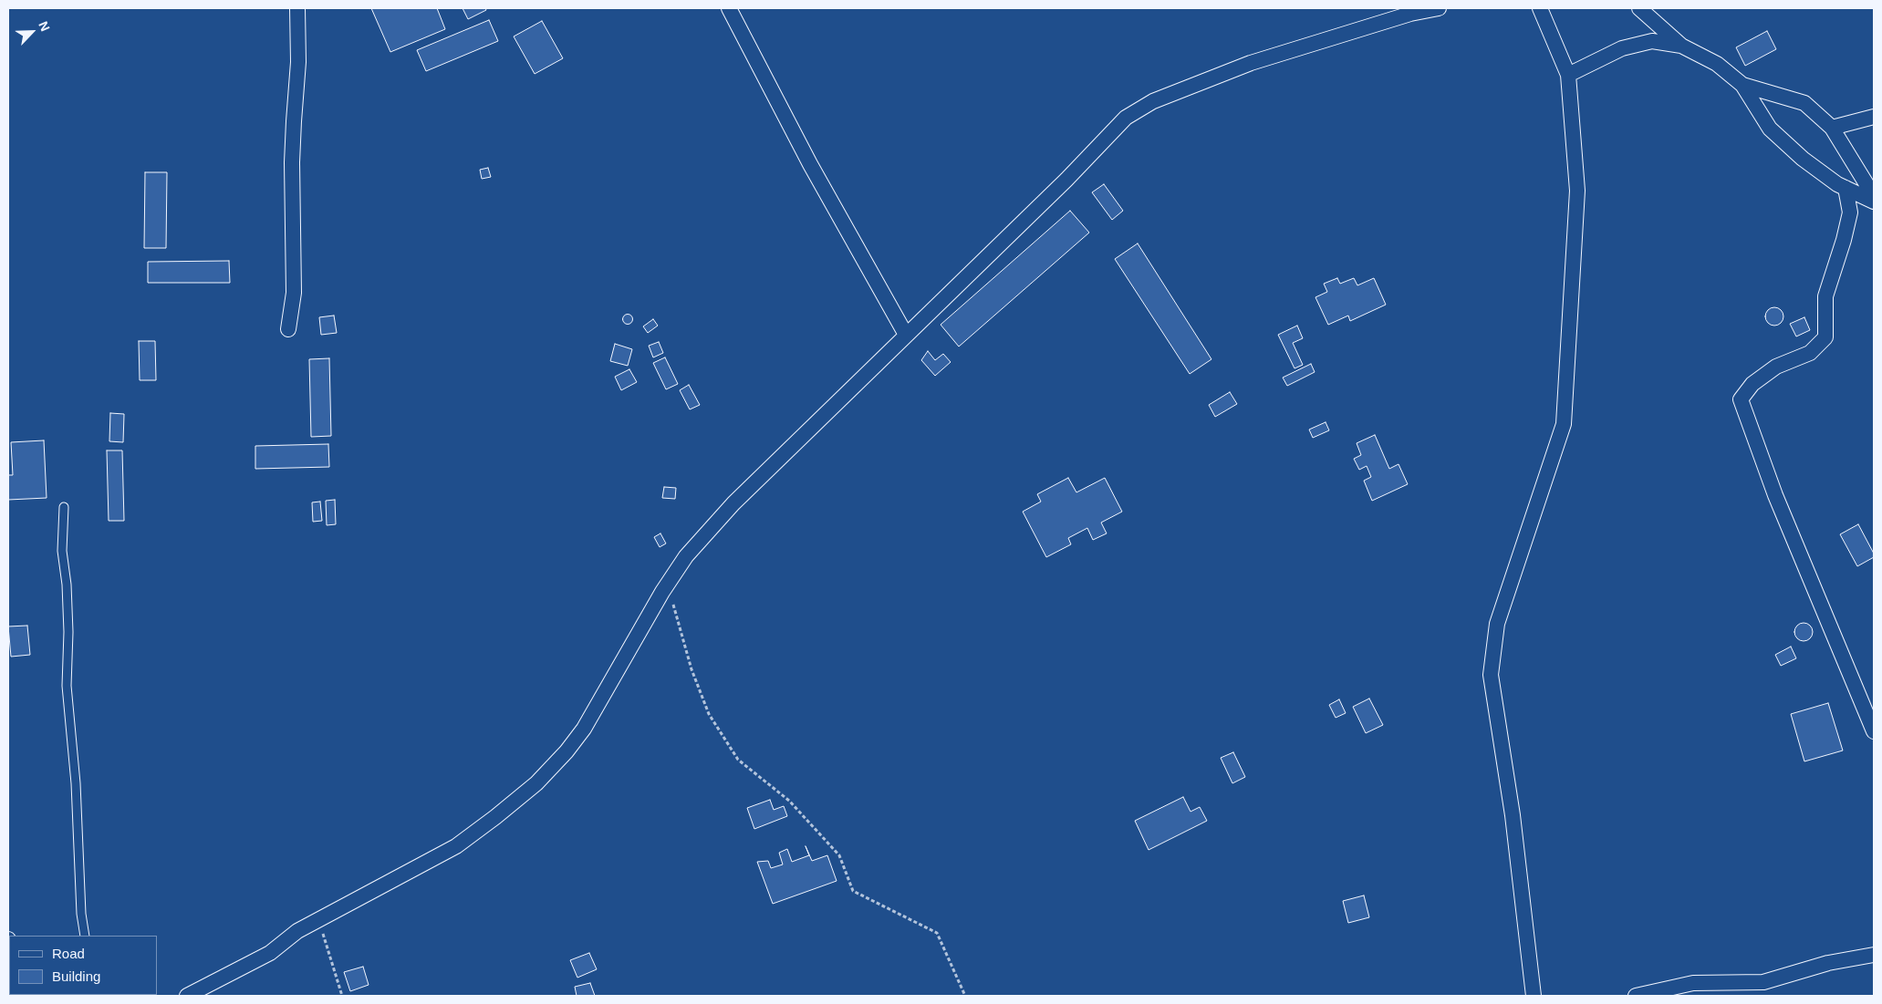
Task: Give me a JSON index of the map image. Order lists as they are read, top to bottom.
{
  "legend": ["Road", "Building"],
  "north": "top right"
}
